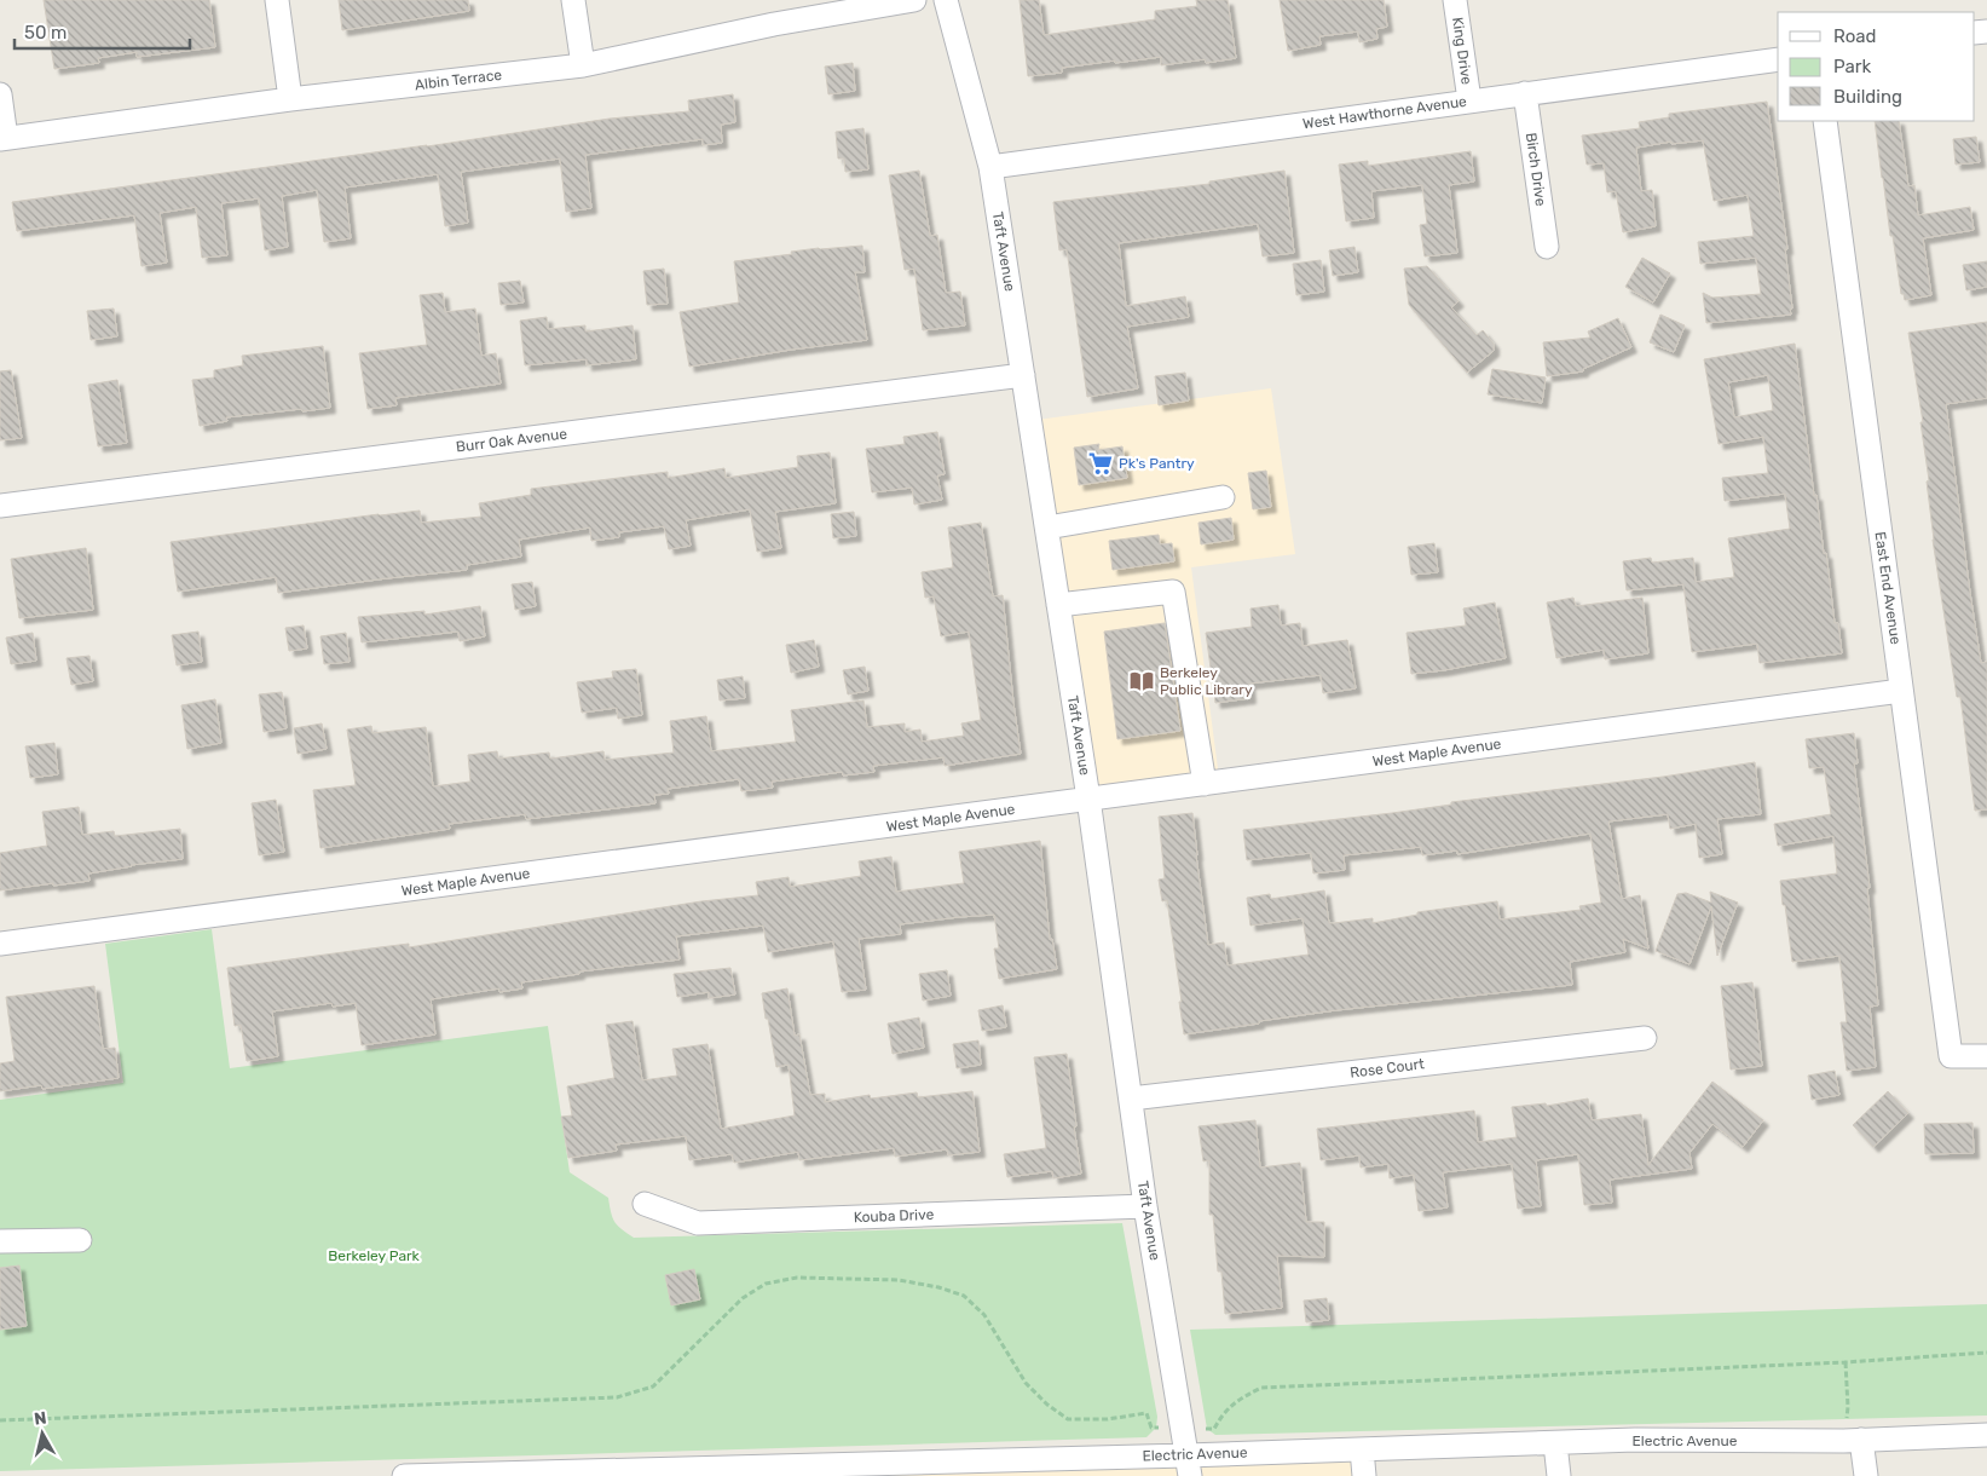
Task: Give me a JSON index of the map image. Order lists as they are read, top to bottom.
{
  "streets": {
    "street": [
      "King Drive",
      "Albin Terrace",
      "West Hawthorne Avenue",
      "Birch Drive",
      "Taft Avenue",
      "Burr Oak Avenue",
      "East End Avenue",
      "West Maple Avenue",
      "Rose Court",
      "Kouba Drive",
      "Electric Avenue"
    ]
  },
  "crossings": [
    ["King Drive", "West Hawthorne Avenue"],
    ["West Hawthorne Avenue", "Birch Drive"],
    ["West Hawthorne Avenue", "Taft Avenue"],
    ["Taft Avenue", "Burr Oak Avenue"],
    ["Taft Avenue", "West Maple Avenue"],
    ["Taft Avenue", "Rose Court"],
    ["Taft Avenue", "Kouba Drive"],
    ["Taft Avenue", "Electric Avenue"],
    ["East End Avenue", "West Maple Avenue"]
  ],
  "parks": ["Berkeley Park"],
  "places": {
    "supermarket": ["Pk's Pantry"],
    "library": ["Berkeley Public Library"]
  },
  "legend": ["Road", "Park", "Building"],
  "scale_bar": "50 m",
  "north": "top"
}
